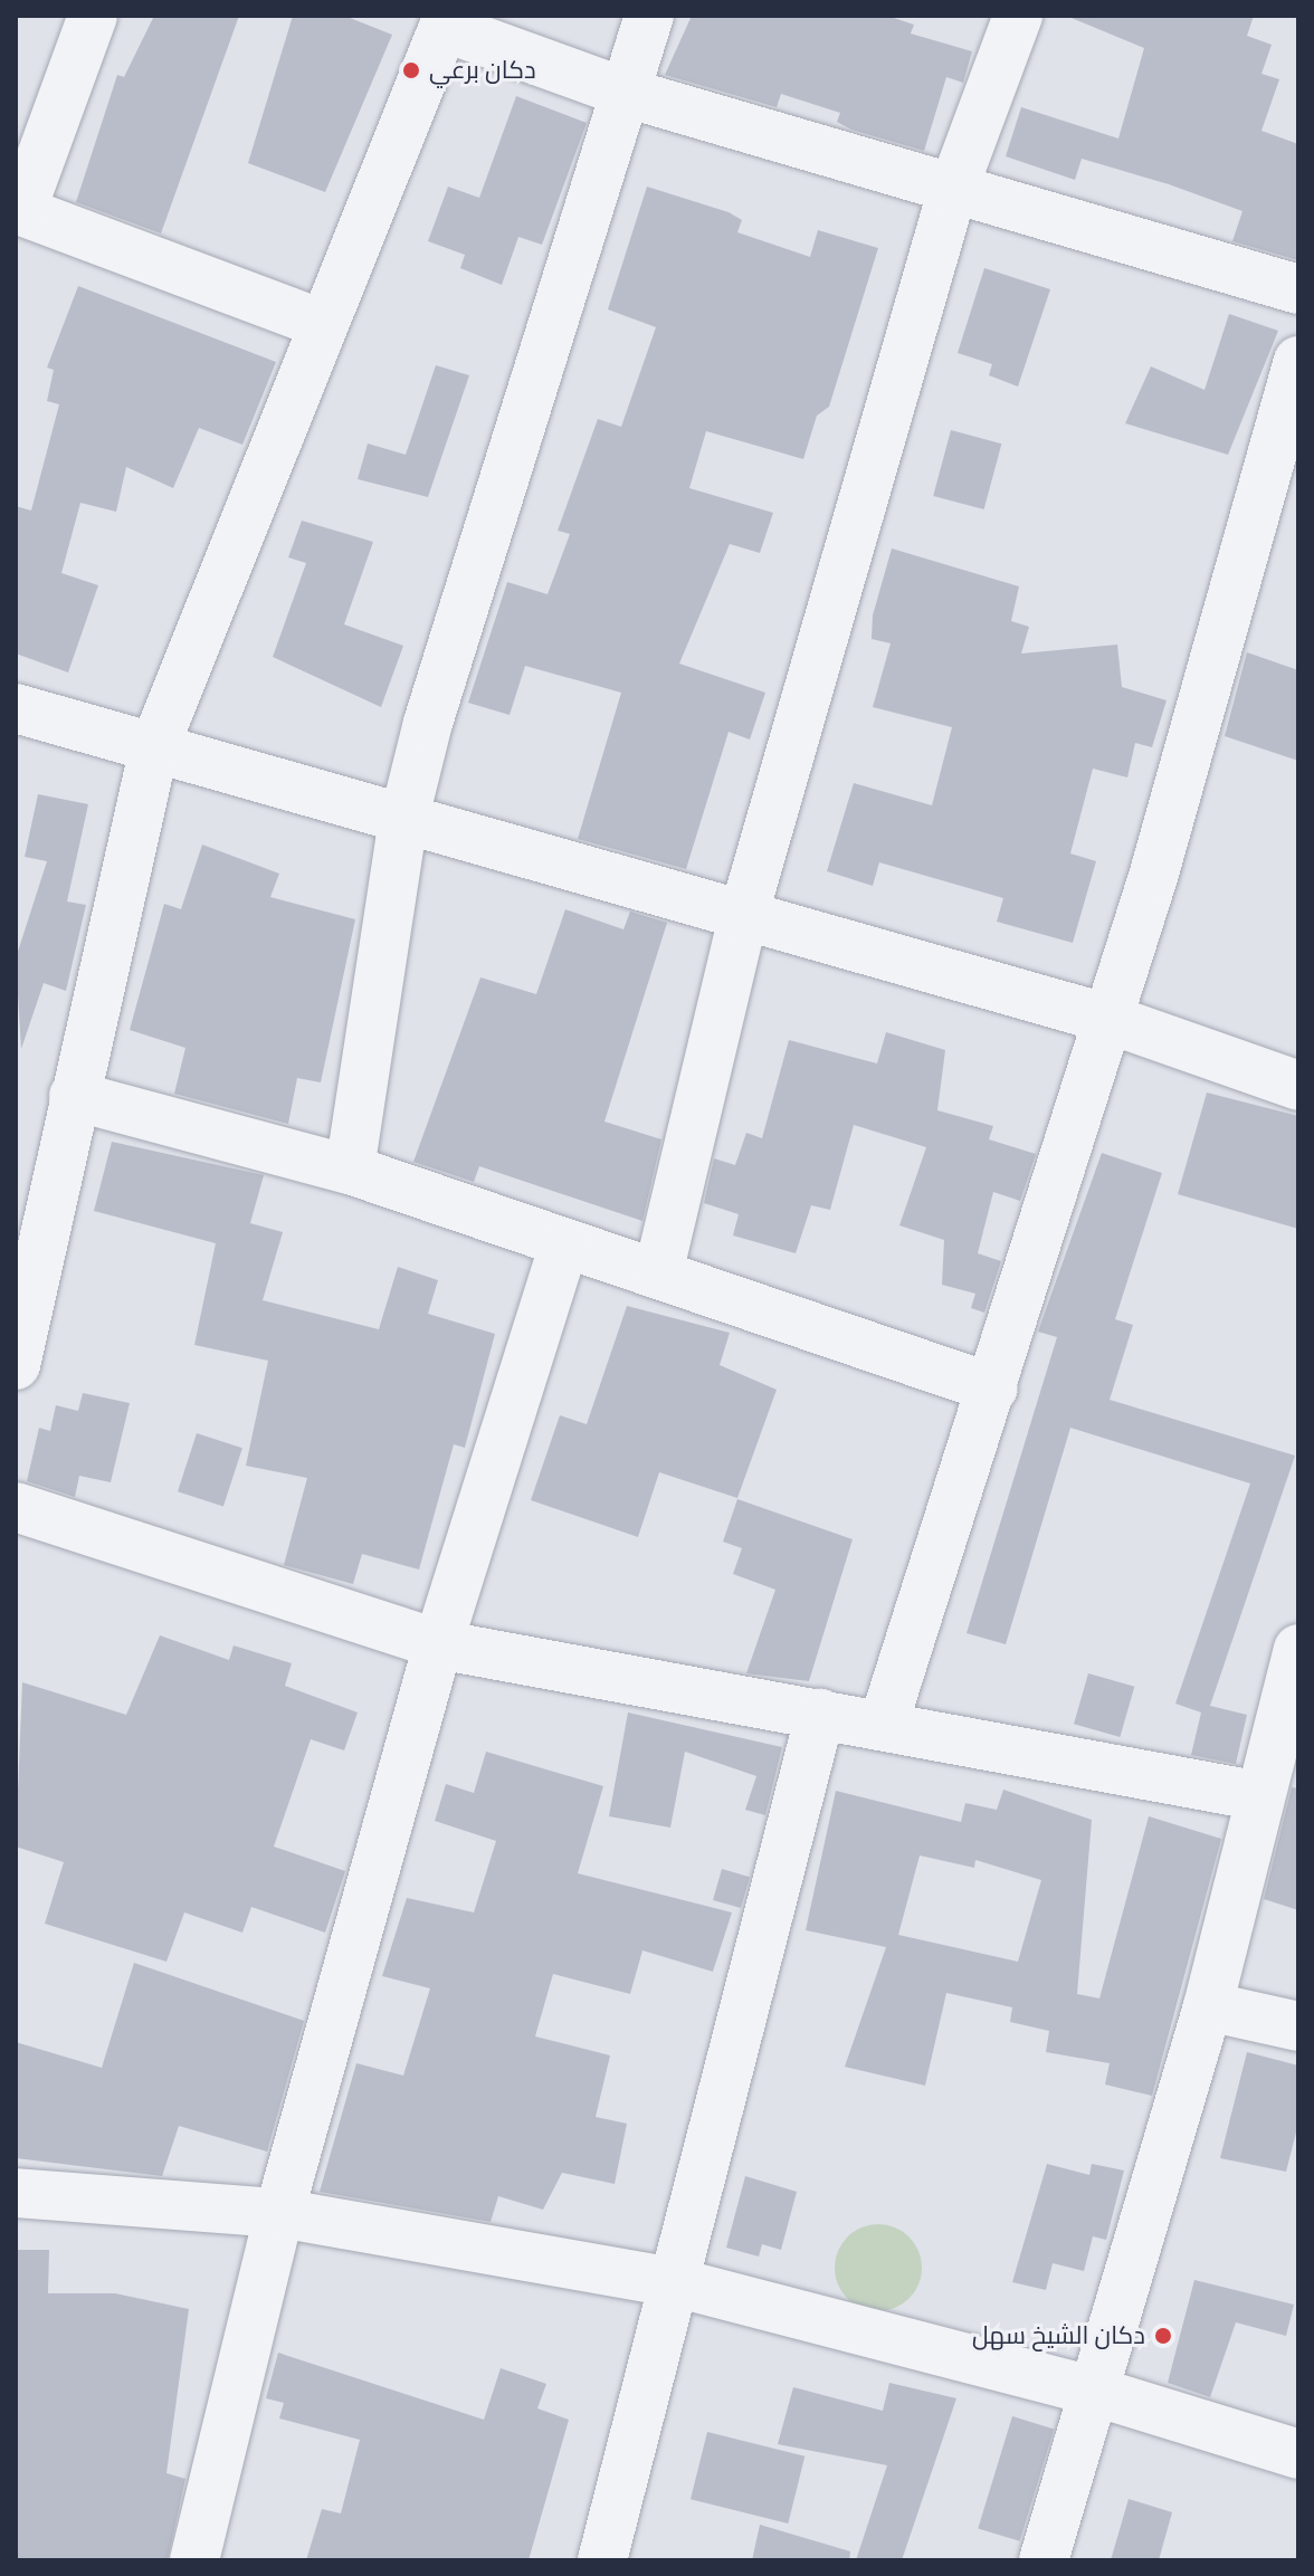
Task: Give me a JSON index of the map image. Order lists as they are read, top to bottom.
{
  "places": ["دكان برعي", "دكان الشيخ سهل"]
}
